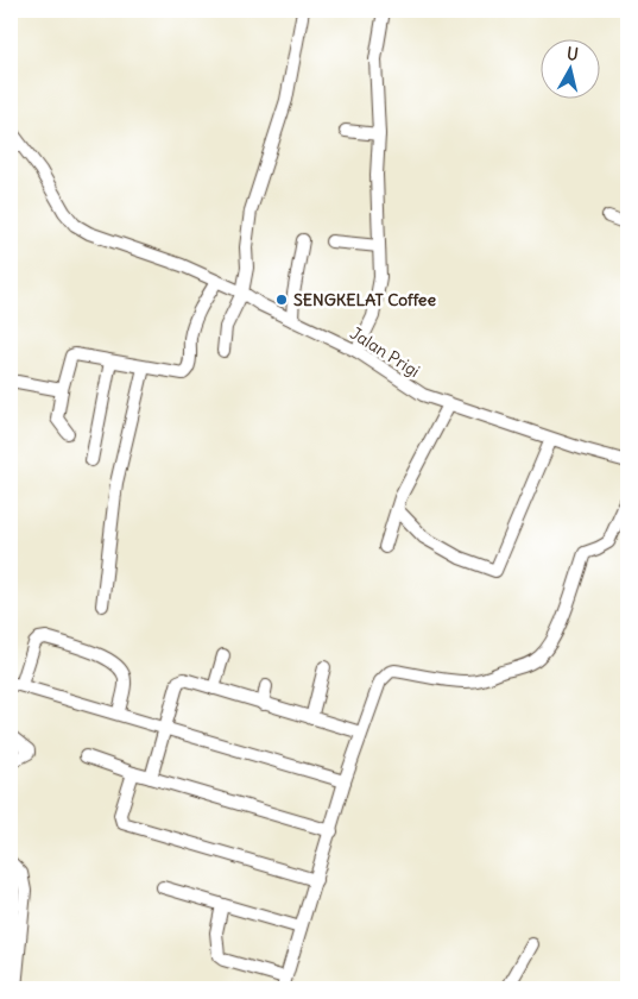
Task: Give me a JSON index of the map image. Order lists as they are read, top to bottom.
{
  "streets": {
    "street": ["Jalan Prigi"]
  },
  "places": ["SENGKELAT Coffee"],
  "north": "top"
}
